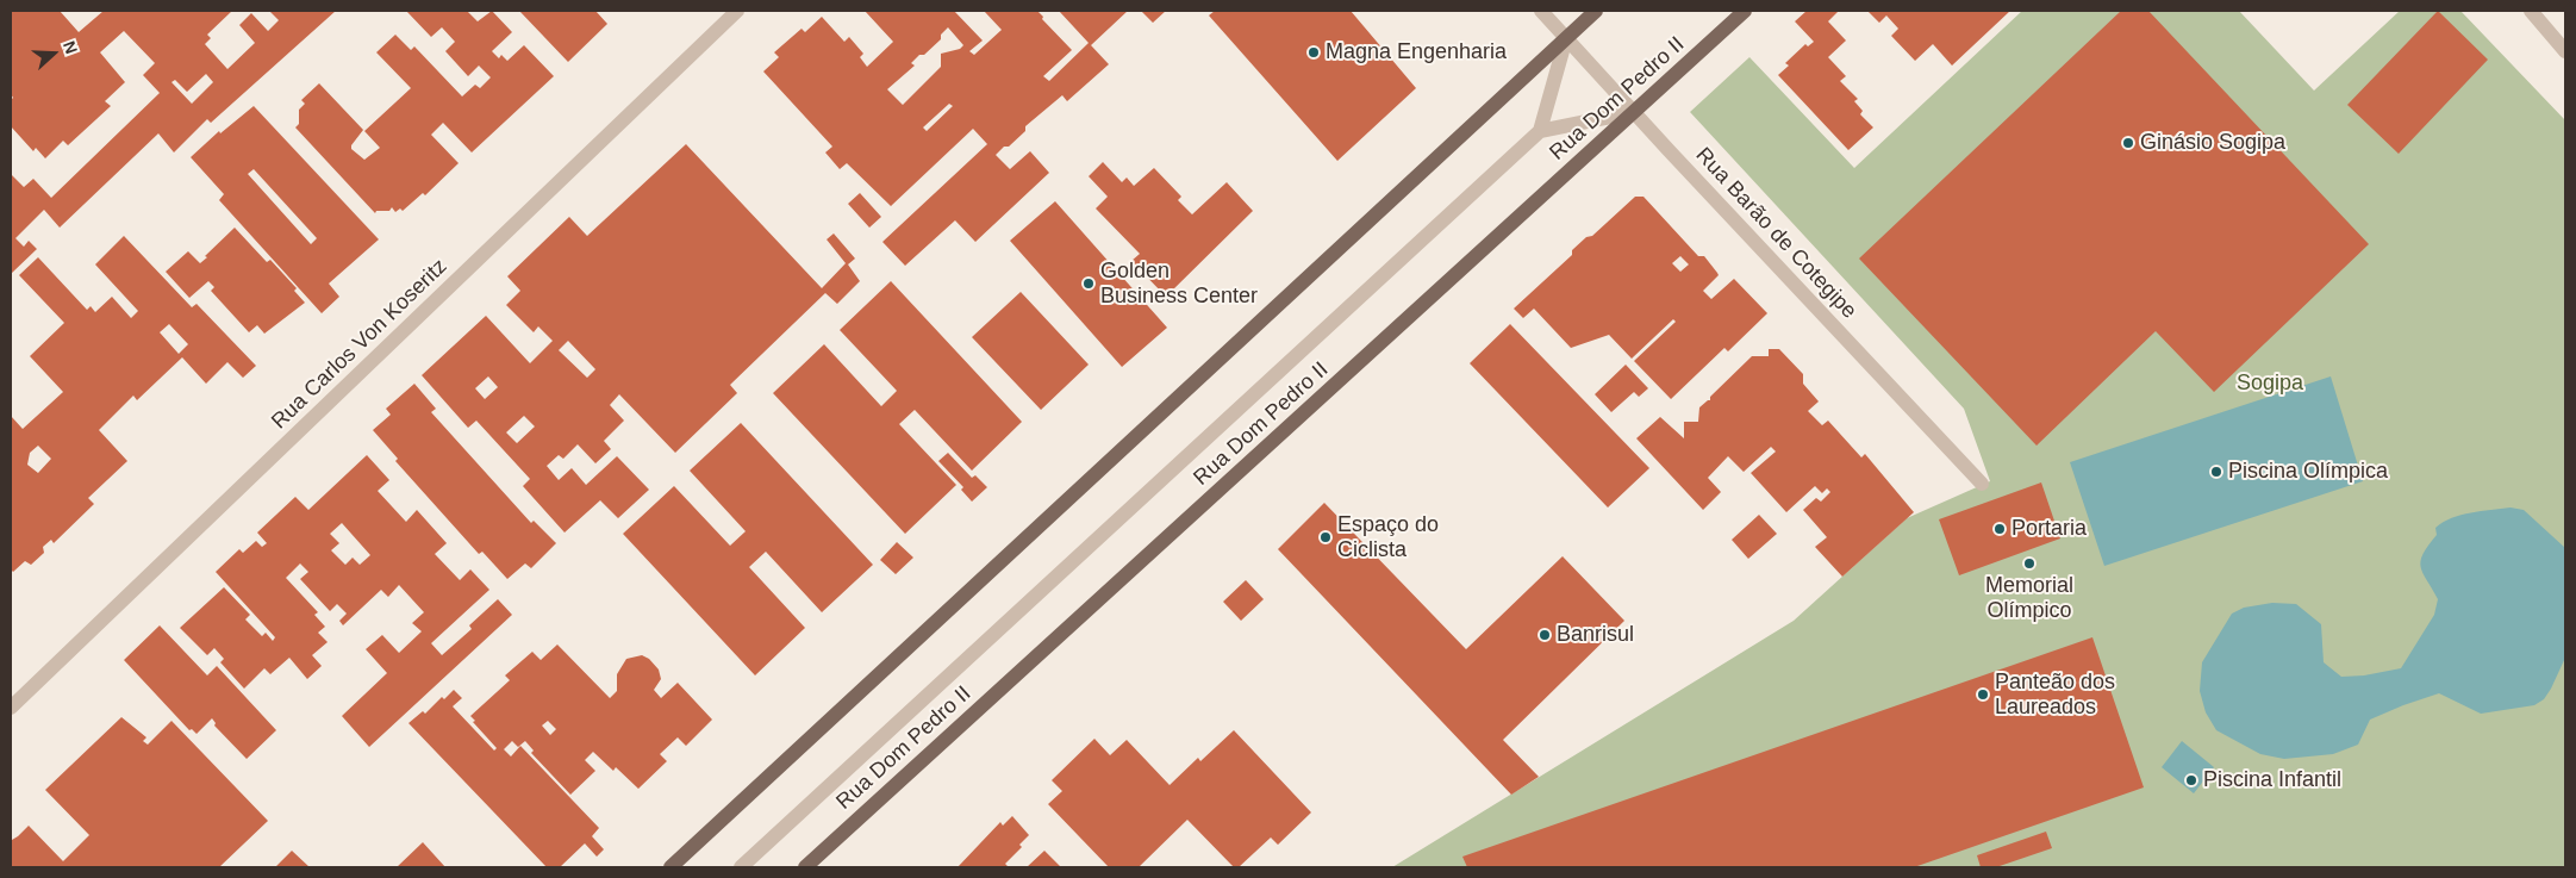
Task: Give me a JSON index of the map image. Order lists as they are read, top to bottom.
{
  "streets": {
    "main road": ["Rua Dom Pedro II"],
    "street": ["Rua Barão de Cotegipe", "Rua Carlos Von Koseritz"]
  },
  "crossings": [
    ["Rua Dom Pedro II", "Rua Barão de Cotegipe"]
  ],
  "parks": ["Sogipa"],
  "places": [
    "Magna Engenharia",
    "Ginásio Sogipa",
    "Golden Business Center",
    "Piscina Olímpica",
    "Portaria",
    "Espaço do Ciclista",
    "Memorial Olímpico",
    "Banrisul",
    "Panteão dos Laureados",
    "Piscina Infantil"
  ],
  "north": "right"
}
